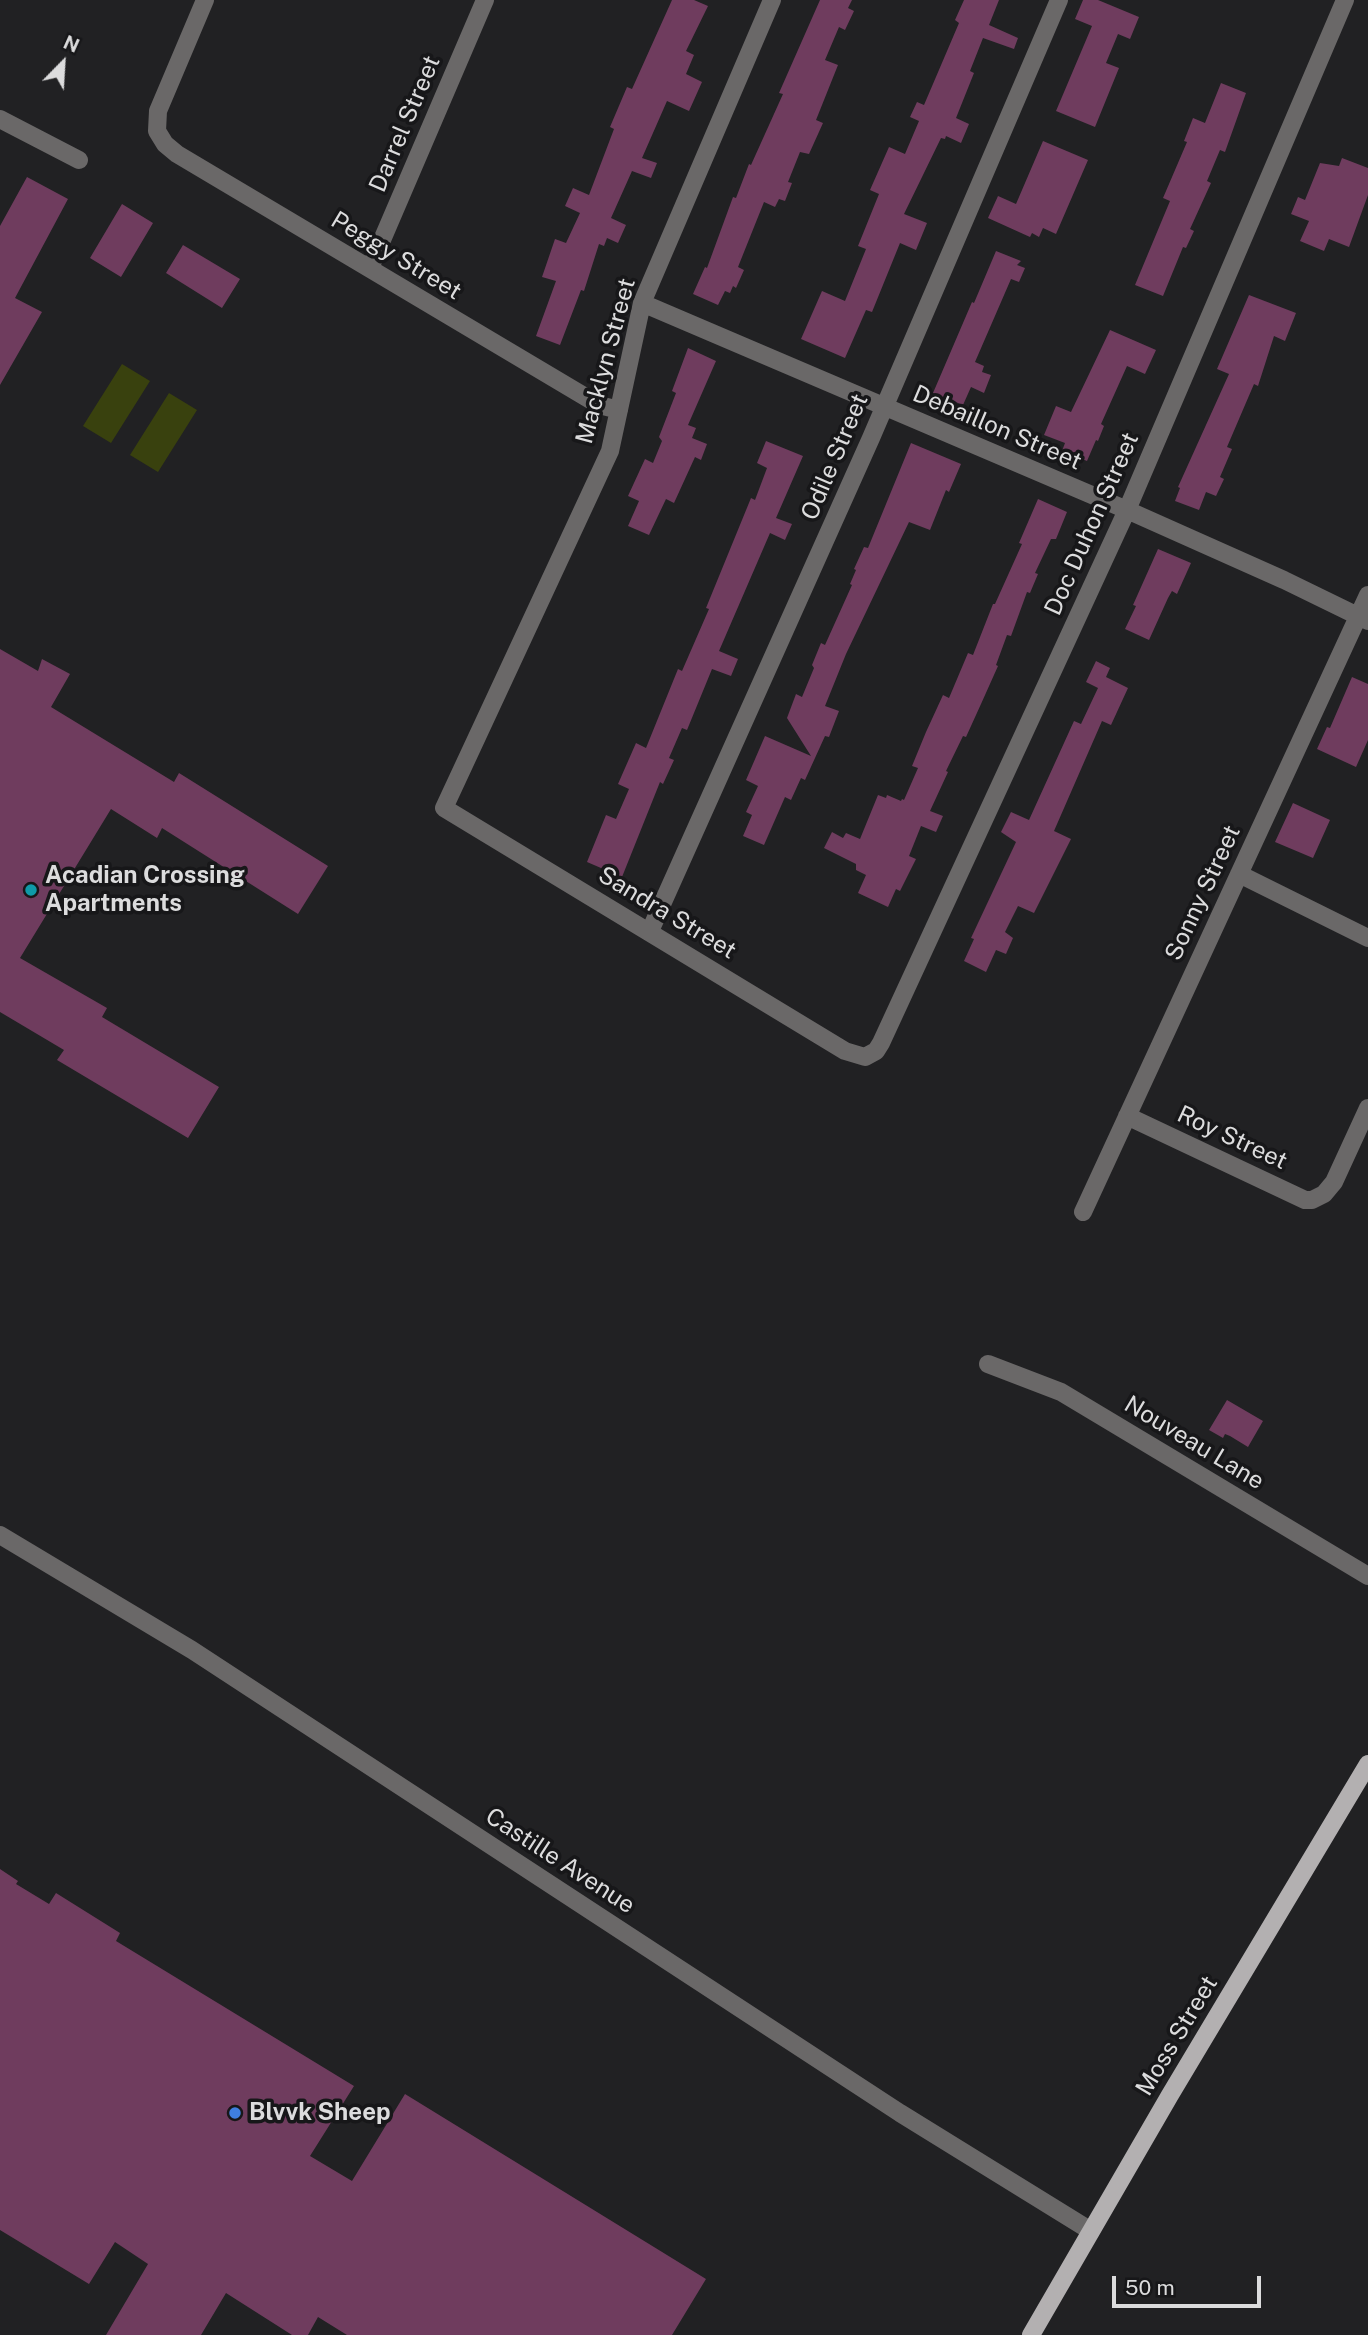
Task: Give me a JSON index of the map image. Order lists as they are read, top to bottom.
{
  "streets": {
    "main road": ["Moss Street"],
    "street": [
      "Darrel Street",
      "Peggy Street",
      "Macklyn Street",
      "Debaillon Street",
      "Odile Street",
      "Doc Duhon Street",
      "Sonny Street",
      "Sandra Street",
      "Roy Street",
      "Nouveau Lane",
      "Castille Avenue"
    ]
  },
  "crossings": [
    ["Darrel Street", "Peggy Street"],
    ["Peggy Street", "Macklyn Street"],
    ["Macklyn Street", "Debaillon Street"],
    ["Macklyn Street", "Sandra Street"],
    ["Debaillon Street", "Odile Street"],
    ["Debaillon Street", "Doc Duhon Street"],
    ["Debaillon Street", "Sonny Street"],
    ["Odile Street", "Sandra Street"],
    ["Doc Duhon Street", "Sandra Street"],
    ["Sonny Street", "Roy Street"],
    ["Castille Avenue", "Moss Street"]
  ],
  "places": ["Acadian Crossing Apartments", "Blvvk Sheep"],
  "scale_bar": "50 m",
  "north": "top right"
}
